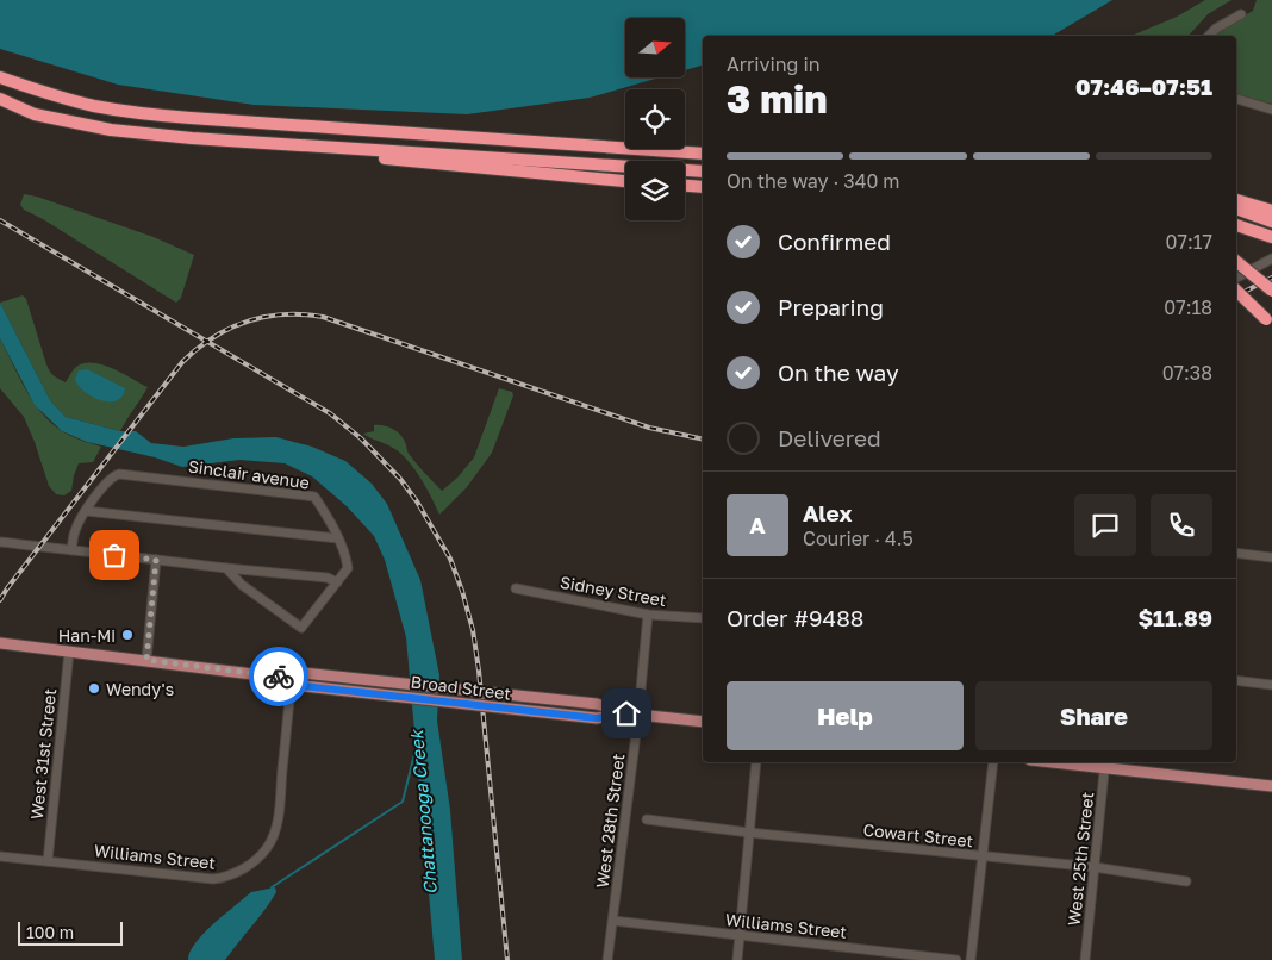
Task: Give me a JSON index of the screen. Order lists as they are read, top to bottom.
{
  "streets": {
    "main road": ["Broad Street"],
    "street": [
      "Sinclair avenue",
      "Sidney Street",
      "West 31st Street",
      "West 28th Street",
      "Cowart Street",
      "Williams Street",
      "West 25th Street"
    ]
  },
  "crossings": [
    ["Sidney Street", "West 28th Street"],
    ["Broad Street", "West 31st Street"],
    ["Broad Street", "West 28th Street"],
    ["Broad Street", "Williams Street"],
    ["West 31st Street", "Williams Street"],
    ["West 28th Street", "Williams Street"],
    ["Cowart Street", "West 25th Street"]
  ],
  "water": ["Chattanooga Creek"],
  "places": ["Han-Mi", "Wendy's"],
  "scale_bar": "100 m",
  "north": "right",
  "page": {
    "heading": ["3 min", "Arriving in", "07:46–07:51"],
    "panel": [
      "Alex",
      "Courier · 4.5",
      "Order #9488",
      "$11.89"
    ],
    "bar": "On the way · 340 m",
    "list": [
      ["Confirmed", "07:17"],
      ["Preparing", "07:18"],
      ["On the way", "07:38"],
      "Delivered"
    ],
    "round": "A",
    "buttons": ["Help", "Share"],
    "scale": "100 m"
  }
}
